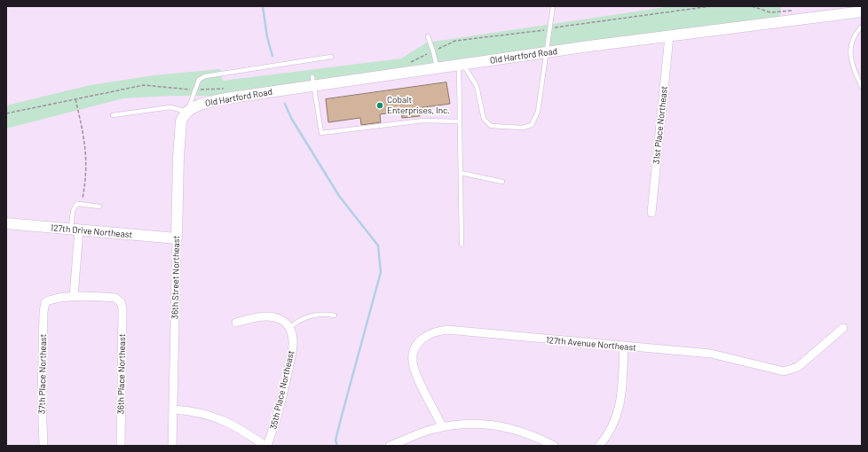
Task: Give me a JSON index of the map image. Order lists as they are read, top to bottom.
{
  "streets": {
    "street": [
      "Old Hartford Road",
      "31st Place Northeast",
      "127th Drive Northeast",
      "36th Street Northeast",
      "127th Avenue Northeast",
      "37th Place Northeast",
      "36th Place Northeast",
      "35th Place Northeast"
    ]
  },
  "crossings": [
    ["Old Hartford Road", "31st Place Northeast"],
    ["Old Hartford Road", "36th Street Northeast"],
    ["127th Drive Northeast", "36th Street Northeast"],
    ["37th Place Northeast", "36th Place Northeast"]
  ],
  "places": ["Cobalt Enterprises, Inc."]
}
